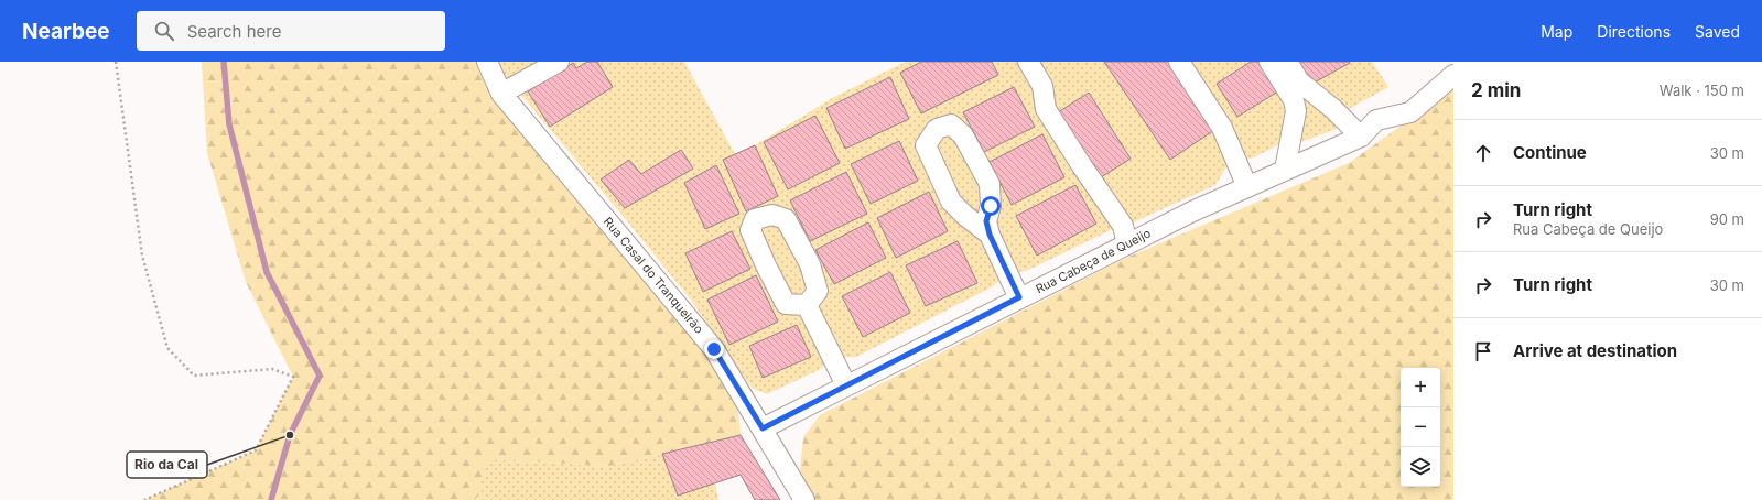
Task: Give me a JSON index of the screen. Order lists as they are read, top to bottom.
{
  "streets": {
    "street": ["Rua Cabeça de Queijo", "Rua Casal do Tranqueirão"]
  },
  "crossings": [
    ["Rua Cabeça de Queijo", "Rua Casal do Tranqueirão"]
  ],
  "places": ["Rio da Cal"],
  "page": {
    "header": "Nearbee",
    "search": "Search here",
    "nav": ["Map", "Directions", "Saved"],
    "heading": ["2 min", "Walk · 150 m"],
    "list": [
      ["Continue", "30 m"],
      ["Turn right", "Rua Cabeça de Queijo", "90 m"],
      ["Turn right", "30 m"],
      "Arrive at destination"
    ],
    "map_buttons": ["+", "−"]
  }
}
